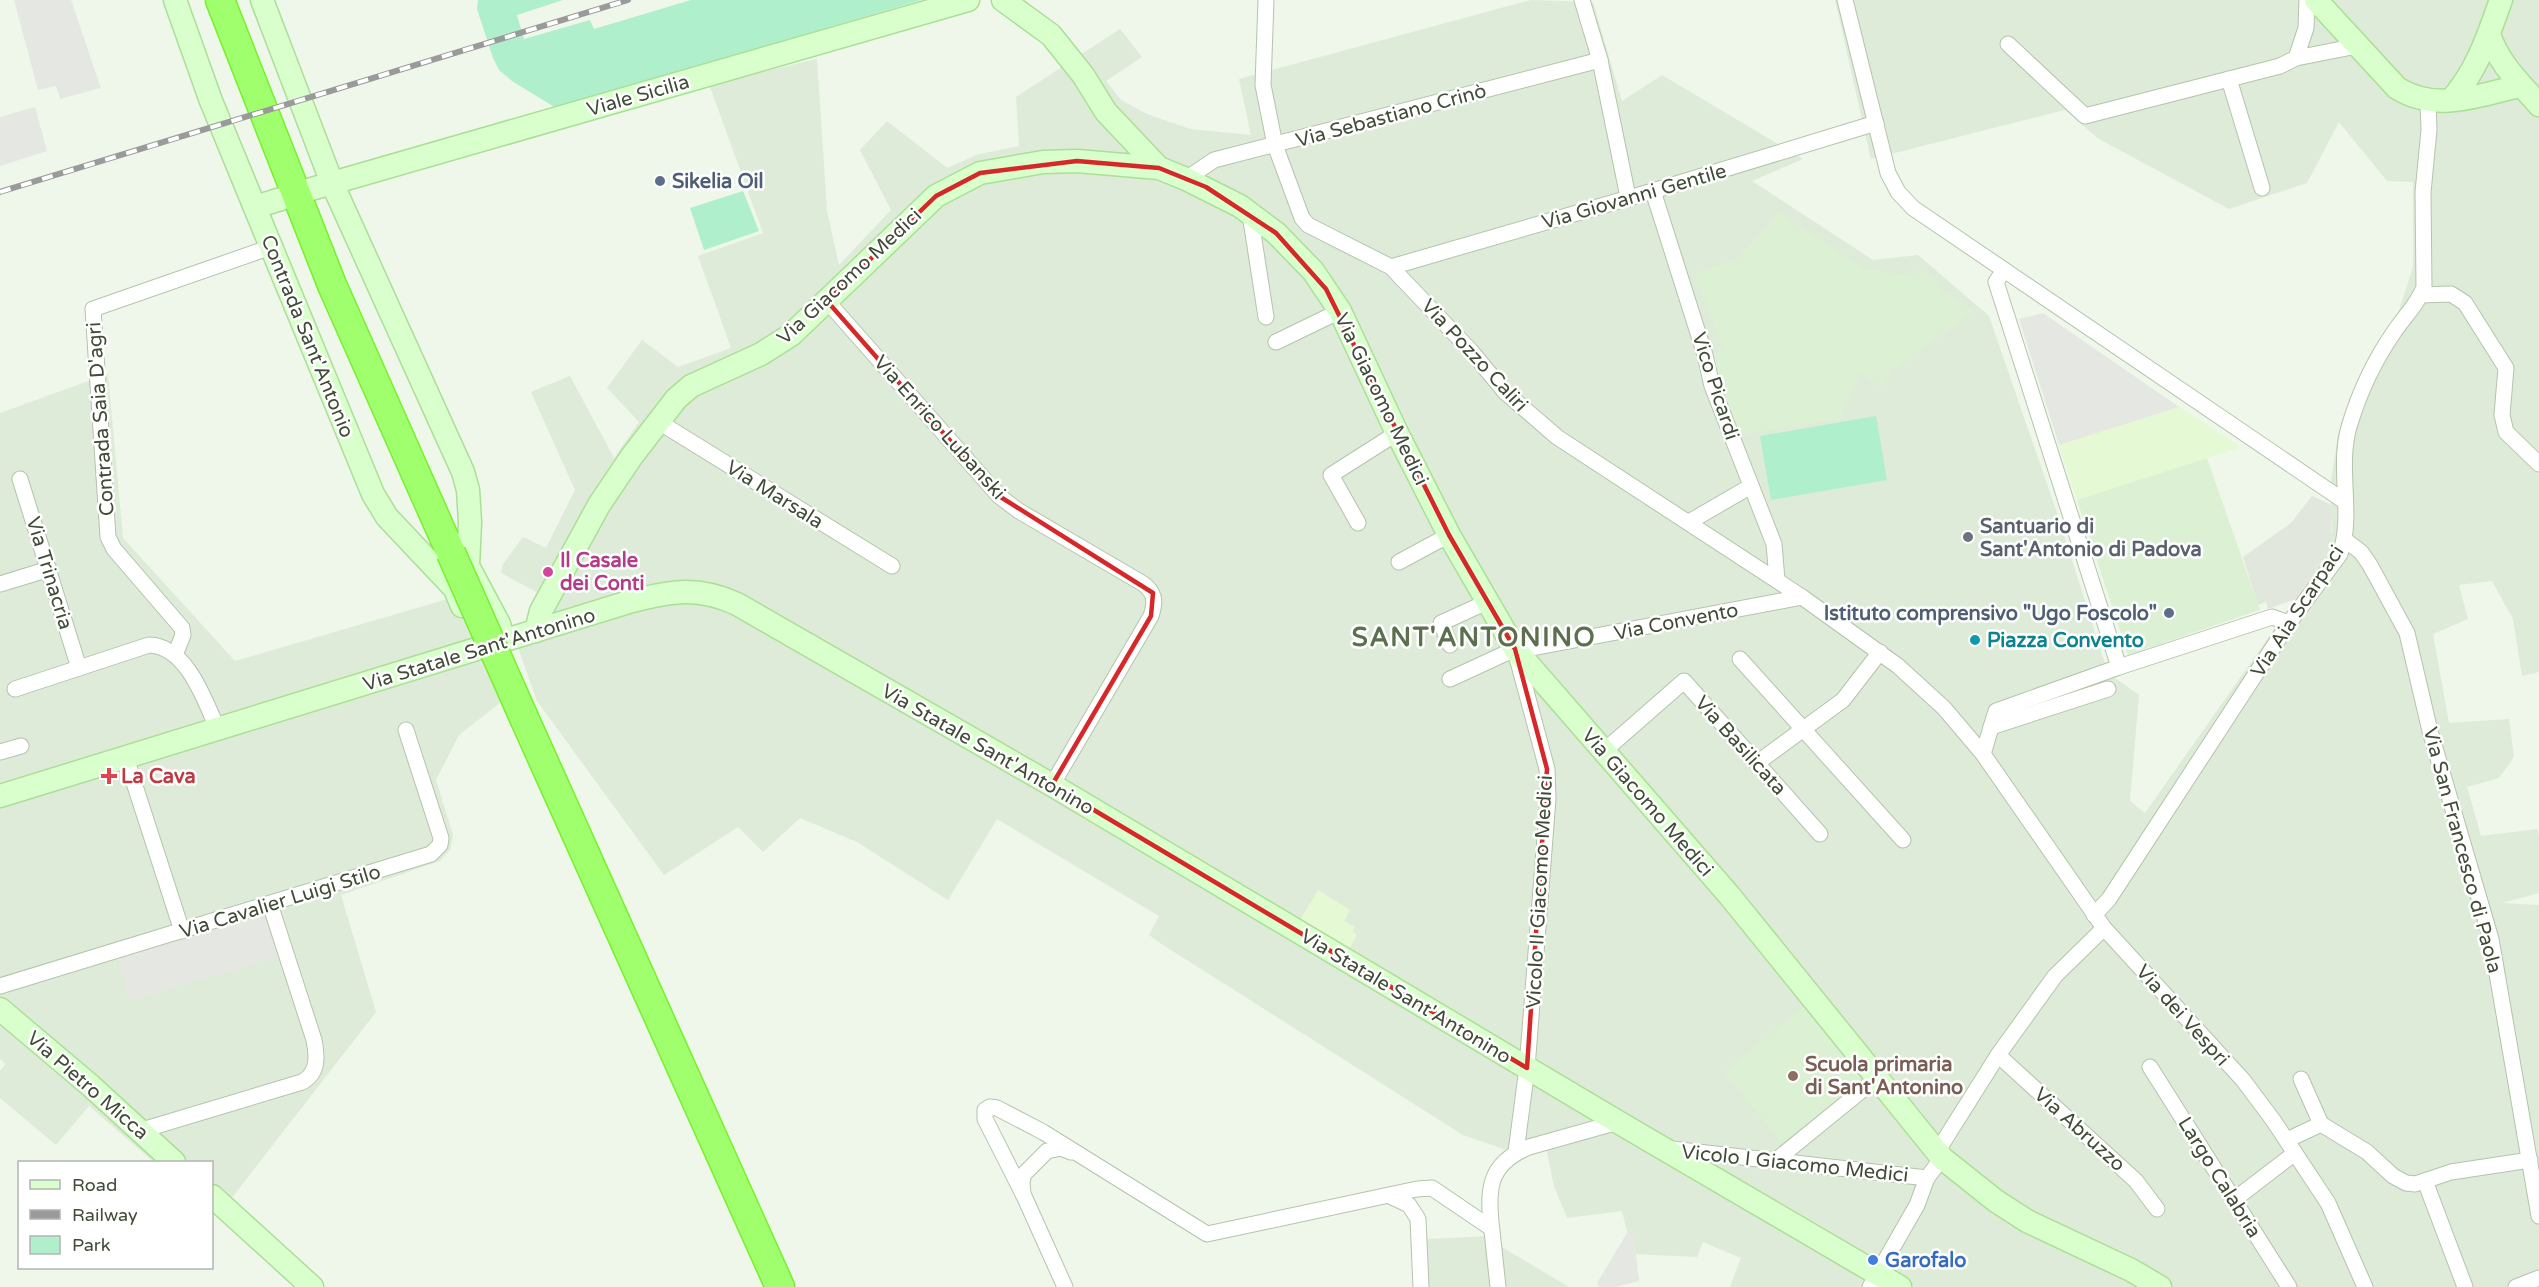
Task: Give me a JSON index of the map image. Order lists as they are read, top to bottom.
{
  "streets": {
    "street": [
      "Viale Sicilia",
      "Via Sebastiano Crinò",
      "Via Giovanni Gentile",
      "Via Giacomo Medici",
      "Contrada Sant'Antonio",
      "Via Pozzo Caliri",
      "Vico Picardi",
      "Contrada Saia D'agri",
      "Via Enrico Lubanski",
      "Via Marsala",
      "Via Trinacria",
      "Via Aia Scarpaci",
      "Via Convento",
      "Via Statale Sant'Antonino",
      "Via Basilicata",
      "Via San Francesco di Paola",
      "Vicolo II Giacomo Medici",
      "Via Cavalier Luigi Stilo",
      "Via dei Vespri",
      "Via Pietro Micca",
      "Via Abruzzo",
      "Vicolo I Giacomo Medici",
      "Largo Calabria"
    ]
  },
  "crossings": [
    ["Viale Sicilia", "Contrada Sant'Antonio"],
    ["Via Sebastiano Crinò", "Via Giacomo Medici"],
    ["Via Giovanni Gentile", "Via Pozzo Caliri"],
    ["Via Giovanni Gentile", "Vico Picardi"],
    ["Via Giacomo Medici", "Via Enrico Lubanski"],
    ["Via Giacomo Medici", "Via Marsala"],
    ["Via Giacomo Medici", "Via Convento"],
    ["Via Giacomo Medici", "Via Statale Sant'Antonino"],
    ["Via Giacomo Medici", "Via Basilicata"],
    ["Via Giacomo Medici", "Vicolo II Giacomo Medici"],
    ["Contrada Sant'Antonio", "Contrada Saia D'agri"],
    ["Contrada Sant'Antonio", "Via Statale Sant'Antonino"],
    ["Via Pozzo Caliri", "Vico Picardi"],
    ["Via Pozzo Caliri", "Via Convento"],
    ["Via Enrico Lubanski", "Via Statale Sant'Antonino"],
    ["Via Aia Scarpaci", "Via San Francesco di Paola"],
    ["Via Aia Scarpaci", "Via dei Vespri"],
    ["Via Convento", "Vicolo II Giacomo Medici"],
    ["Via Statale Sant'Antonino", "Vicolo II Giacomo Medici"],
    ["Via Statale Sant'Antonino", "Vicolo I Giacomo Medici"]
  ],
  "districts": ["SANT'ANTONINO"],
  "places": {
    "other": [
      "Sikelia Oil",
      "Santuario di Sant'Antonio di Padova",
      "Il Casale dei Conti",
      "Istituto comprensivo \"Ugo Foscolo\"",
      "Piazza Convento",
      "Scuola primaria di Sant'Antonino",
      "Garofalo"
    ],
    "health": ["La Cava"]
  },
  "legend": ["Road", "Railway", "Park"]
}
